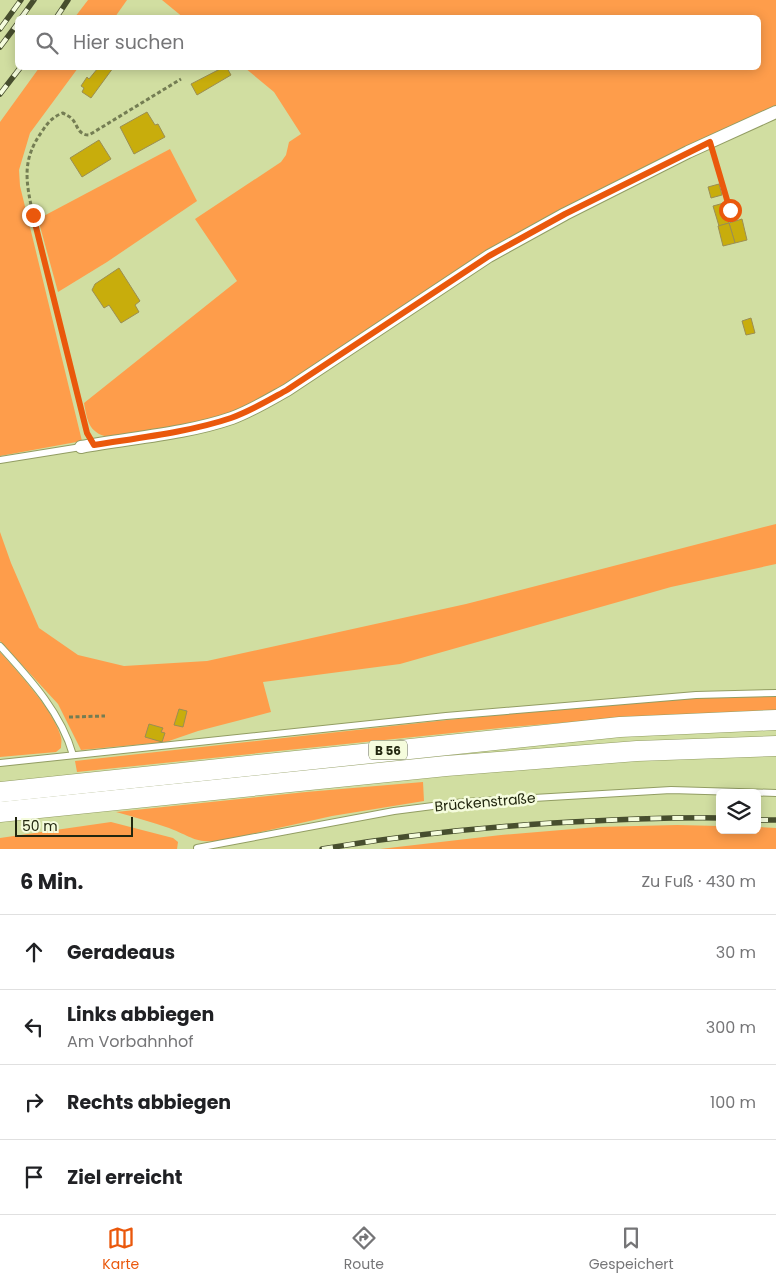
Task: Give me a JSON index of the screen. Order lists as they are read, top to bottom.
{
  "streets": {
    "main road": ["B 56"],
    "lane": ["Brückenstraße"]
  },
  "scale_bar": "50 m",
  "page": {
    "search": "Hier suchen",
    "scale": "50 m",
    "heading": ["6 Min.", "Zu Fuß · 430 m"],
    "list": [
      ["Geradeaus", "30 m"],
      ["Links abbiegen", "Am Vorbahnhof", "300 m"],
      ["Rechts abbiegen", "100 m"],
      "Ziel erreicht"
    ],
    "nav": ["Karte", "Route", "Gespeichert"]
  }
}
